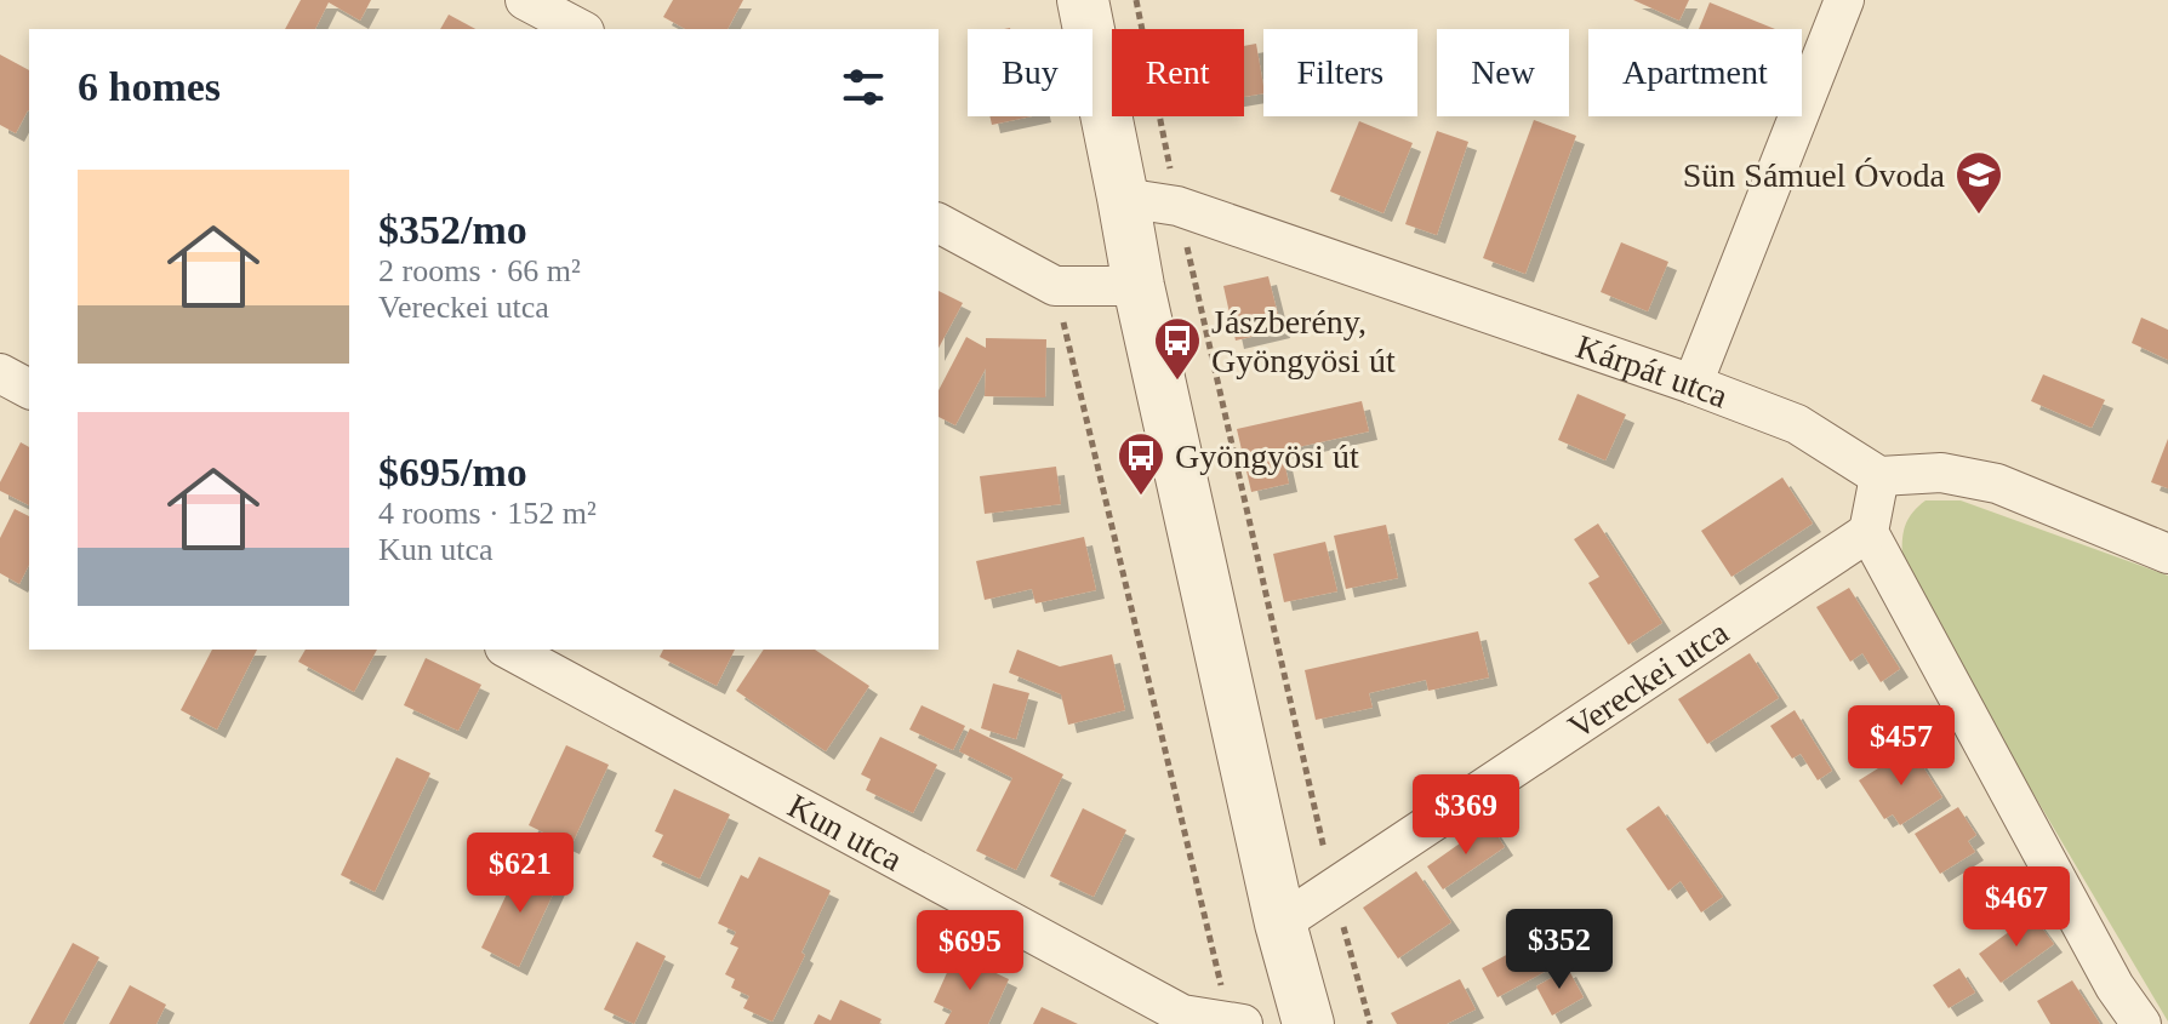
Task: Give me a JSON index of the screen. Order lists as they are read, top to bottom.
{
  "streets": {
    "street": ["Kárpát utca", "Vereckei utca", "Kun utca"]
  },
  "places": {
    "school or university": ["Sün Sámuel Óvoda"],
    "bus stop": ["Jászberény, Gyöngyösi út", "Gyöngyösi út"]
  },
  "page": {
    "chip": [
      "Buy",
      "Rent",
      "Filters",
      "New",
      "Apartment"
    ],
    "heading": "6 homes",
    "list": [
      {
        "name": "$352/mo",
        "note": "2 rooms · 66 m² · Vereckei utca"
      },
      {
        "name": "$695/mo",
        "note": "4 rooms · 152 m² · Kun utca"
      }
    ],
    "price": [
      "$457",
      "$369",
      "$621",
      "$467",
      "$352",
      "$695"
    ]
  }
}
